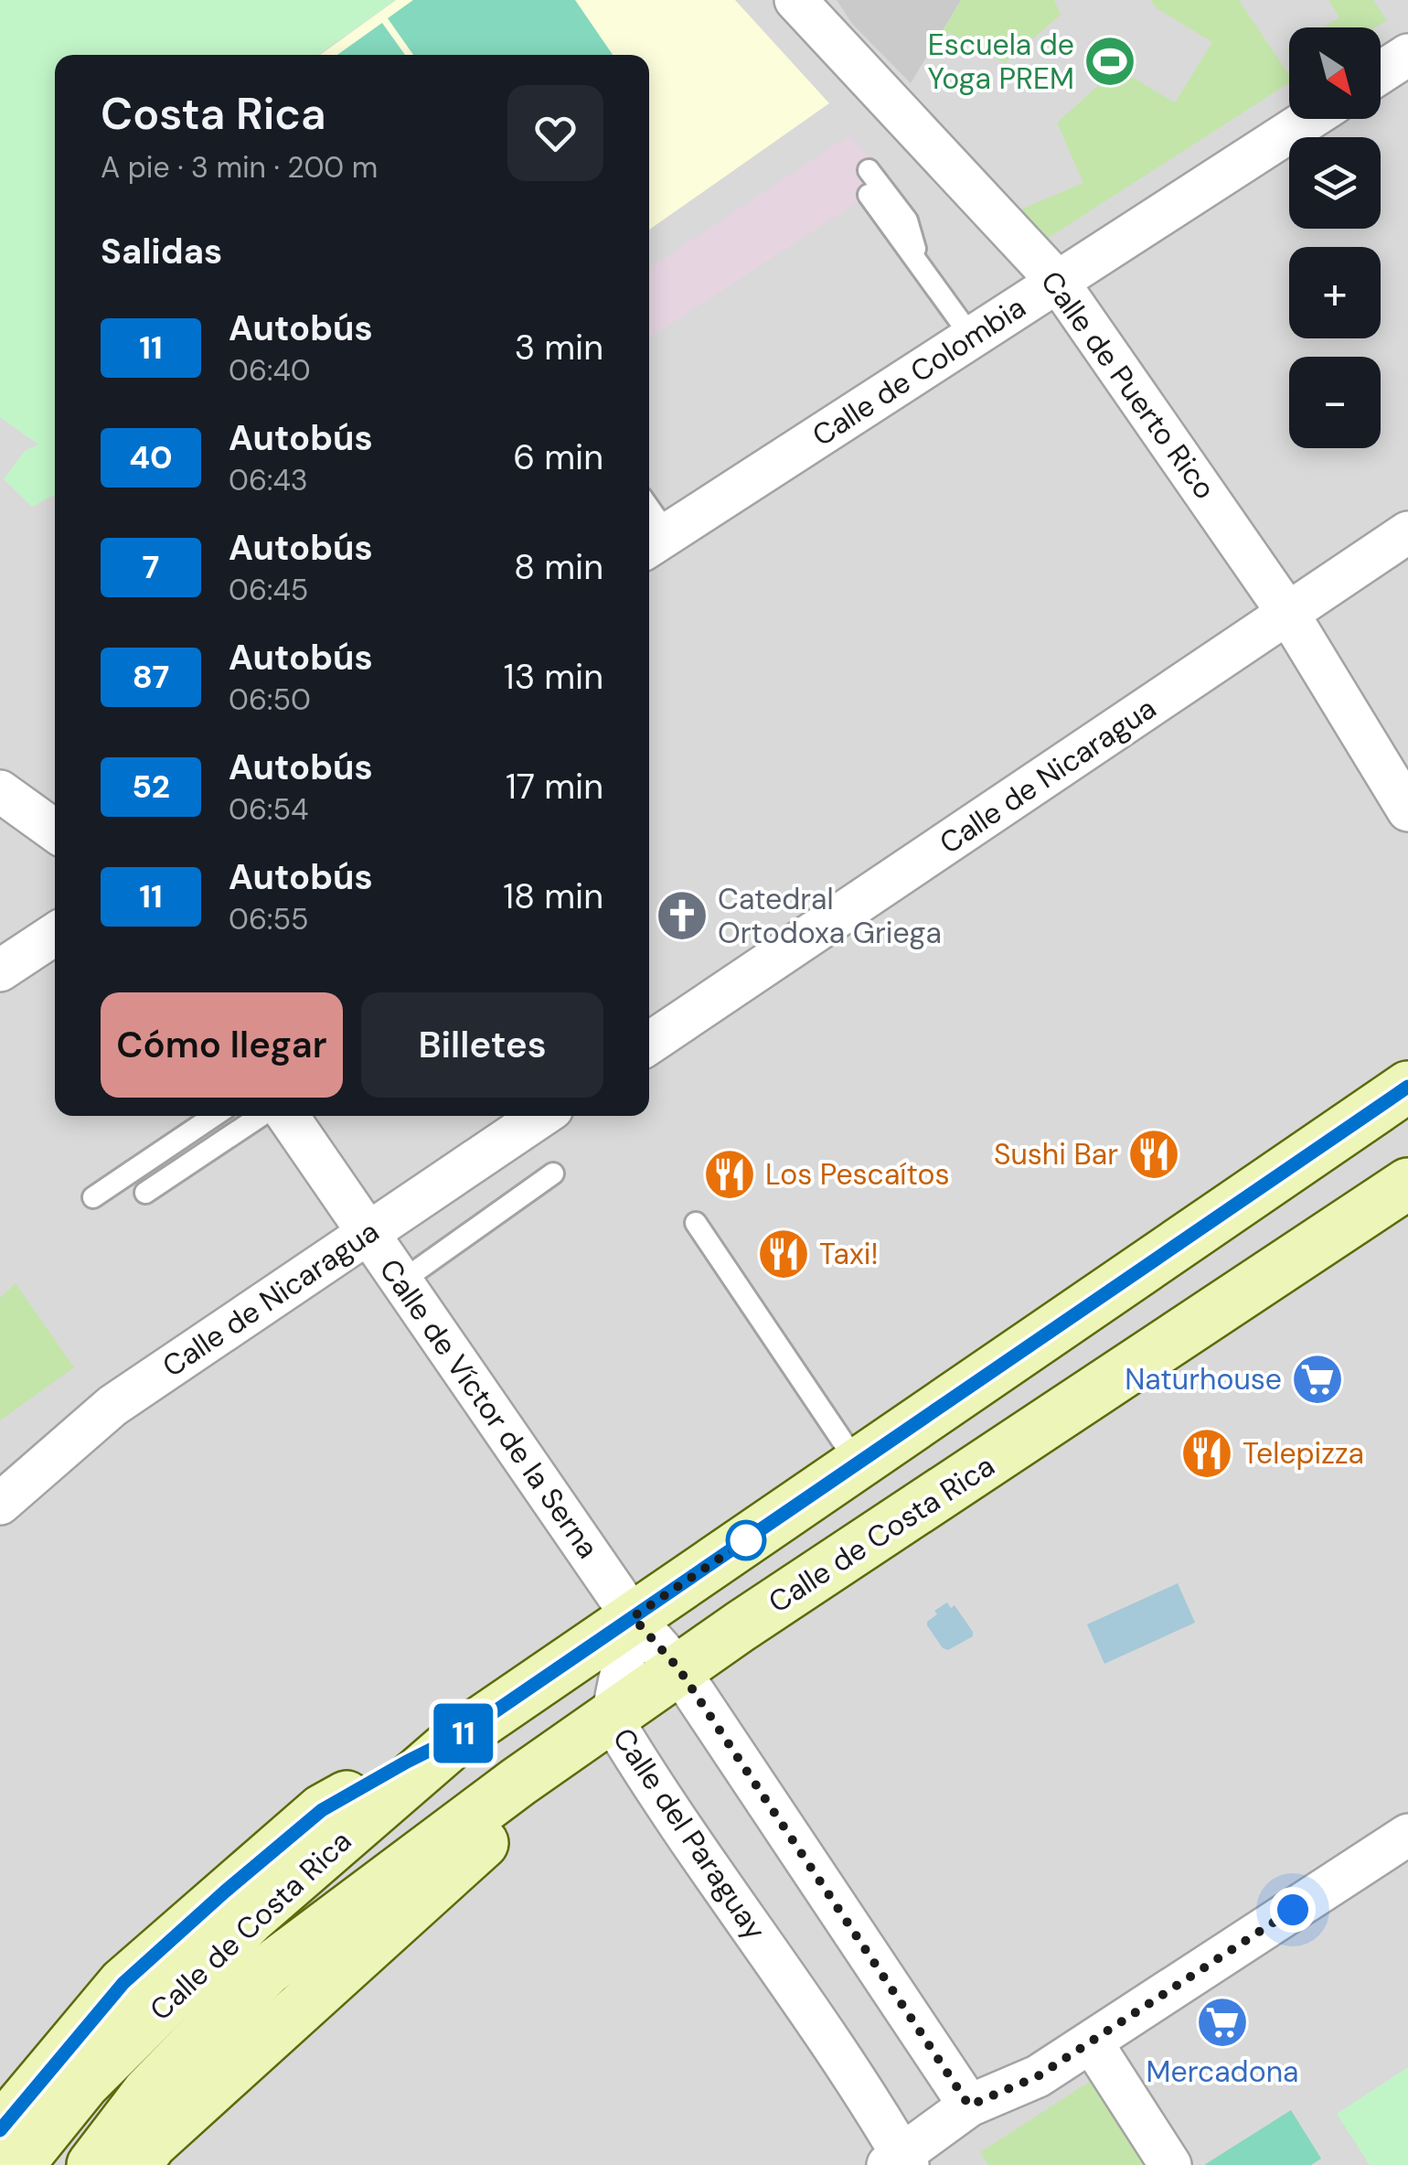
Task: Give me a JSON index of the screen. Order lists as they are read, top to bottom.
{
  "streets": {
    "main road": ["Calle de Costa Rica"],
    "street": [
      "Calle de Colombia",
      "Calle de Puerto Rico",
      "Calle de Nicaragua",
      "Calle de Víctor de la Serna",
      "Calle del Paraguay"
    ]
  },
  "crossings": [
    ["Calle de Colombia", "Calle de Puerto Rico"],
    ["Calle de Puerto Rico", "Calle de Nicaragua"],
    ["Calle de Nicaragua", "Calle de Víctor de la Serna"],
    ["Calle de Víctor de la Serna", "Calle de Costa Rica"],
    ["Calle de Víctor de la Serna", "Calle del Paraguay"],
    ["Calle de Costa Rica", "Calle del Paraguay"]
  ],
  "places": {
    "sports": ["Escuela de Yoga PREM"],
    "church": ["Catedral Ortodoxa Griega"],
    "restaurant": [
      "Sushi Bar",
      "Los Pescaítos",
      "Taxi!",
      "Telepizza"
    ],
    "supermarket": ["Naturhouse", "Mercadona"]
  },
  "lines": ["bus line 11"],
  "north": "bottom right",
  "page": {
    "on_map": "11",
    "map_buttons": ["+", "−"],
    "heading": [
      ["Costa Rica", "A pie · 3 min · 200 m"],
      "Salidas"
    ],
    "list": [
      {
        "mark": "11",
        "name": "Autobús",
        "note": "06:40",
        "value": "3 min"
      },
      {
        "mark": "40",
        "name": "Autobús",
        "note": "06:43",
        "value": "6 min"
      },
      {
        "mark": "7",
        "name": "Autobús",
        "note": "06:45",
        "value": "8 min"
      },
      {
        "mark": "87",
        "name": "Autobús",
        "note": "06:50",
        "value": "13 min"
      },
      {
        "mark": "52",
        "name": "Autobús",
        "note": "06:54",
        "value": "17 min"
      },
      {
        "mark": "11",
        "name": "Autobús",
        "note": "06:55",
        "value": "18 min"
      }
    ],
    "buttons": ["Cómo llegar", "Billetes"]
  }
}
